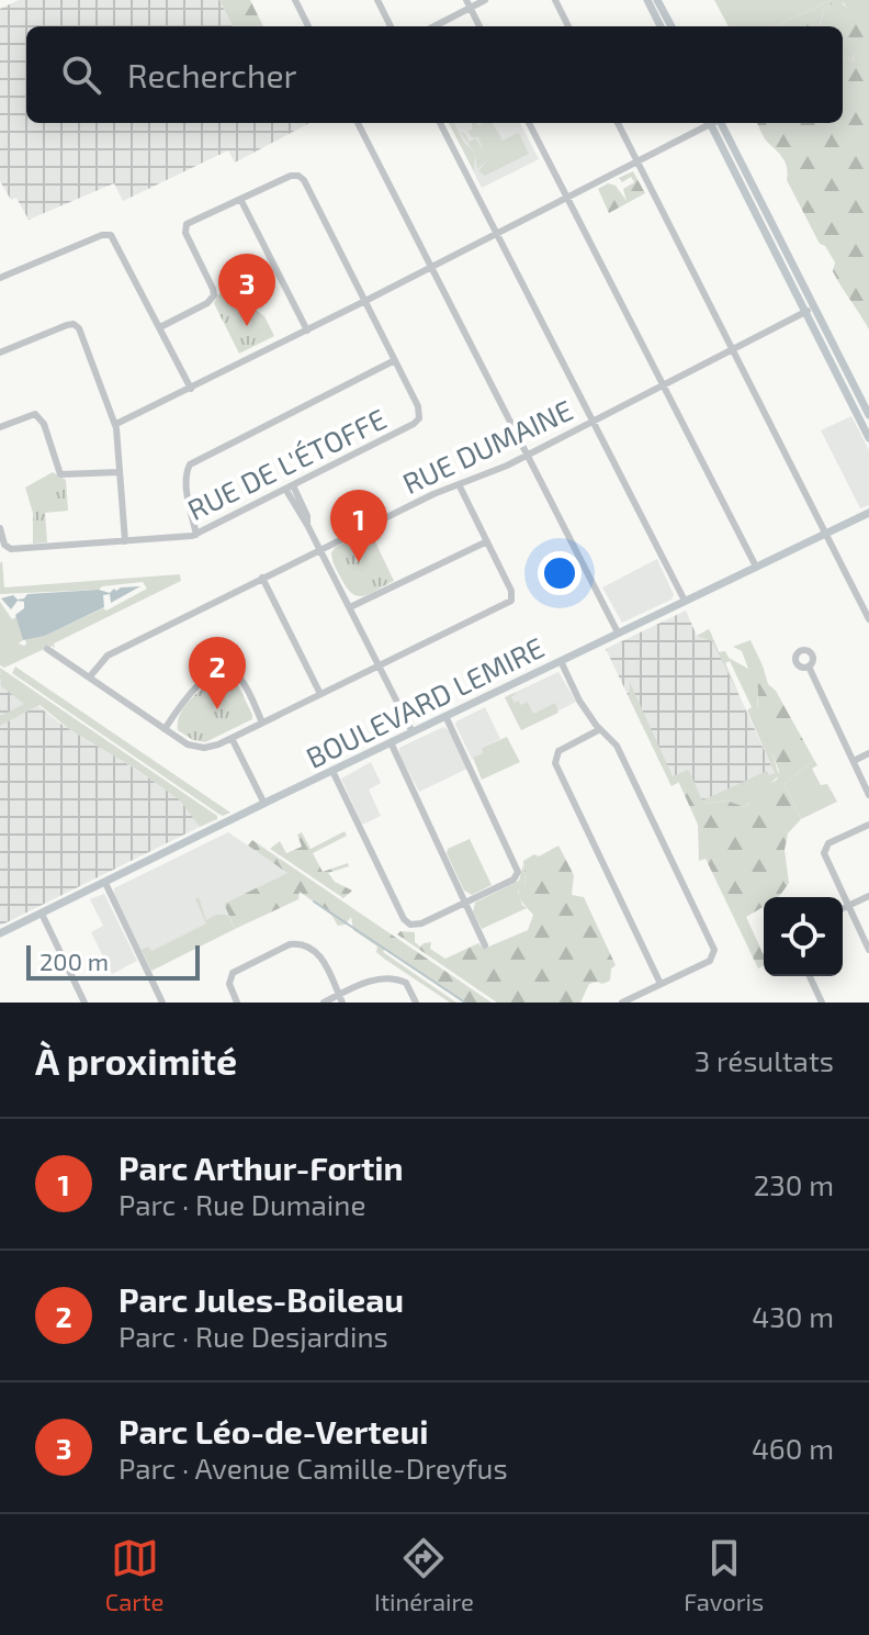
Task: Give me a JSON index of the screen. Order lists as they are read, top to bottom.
{
  "streets": {
    "main road": ["BOULEVARD LEMIRE"],
    "street": ["RUE DUMAINE", "RUE DE L'ÉTOFFE"]
  },
  "scale_bar": "200 m",
  "page": {
    "search": "Rechercher",
    "pins": ["3", "1", "2"],
    "scale": "200 m",
    "heading": ["À proximité", "3 résultats"],
    "list": [
      {
        "mark": "1",
        "name": "Parc Arthur-Fortin",
        "note": "Parc · Rue Dumaine",
        "value": "230 m"
      },
      {
        "mark": "2",
        "name": "Parc Jules-Boileau",
        "note": "Parc · Rue Desjardins",
        "value": "430 m"
      },
      {
        "mark": "3",
        "name": "Parc Léo-de-Verteui",
        "note": "Parc · Avenue Camille-Dreyfus",
        "value": "460 m"
      }
    ],
    "nav": ["Carte", "Itinéraire", "Favoris"]
  }
}
